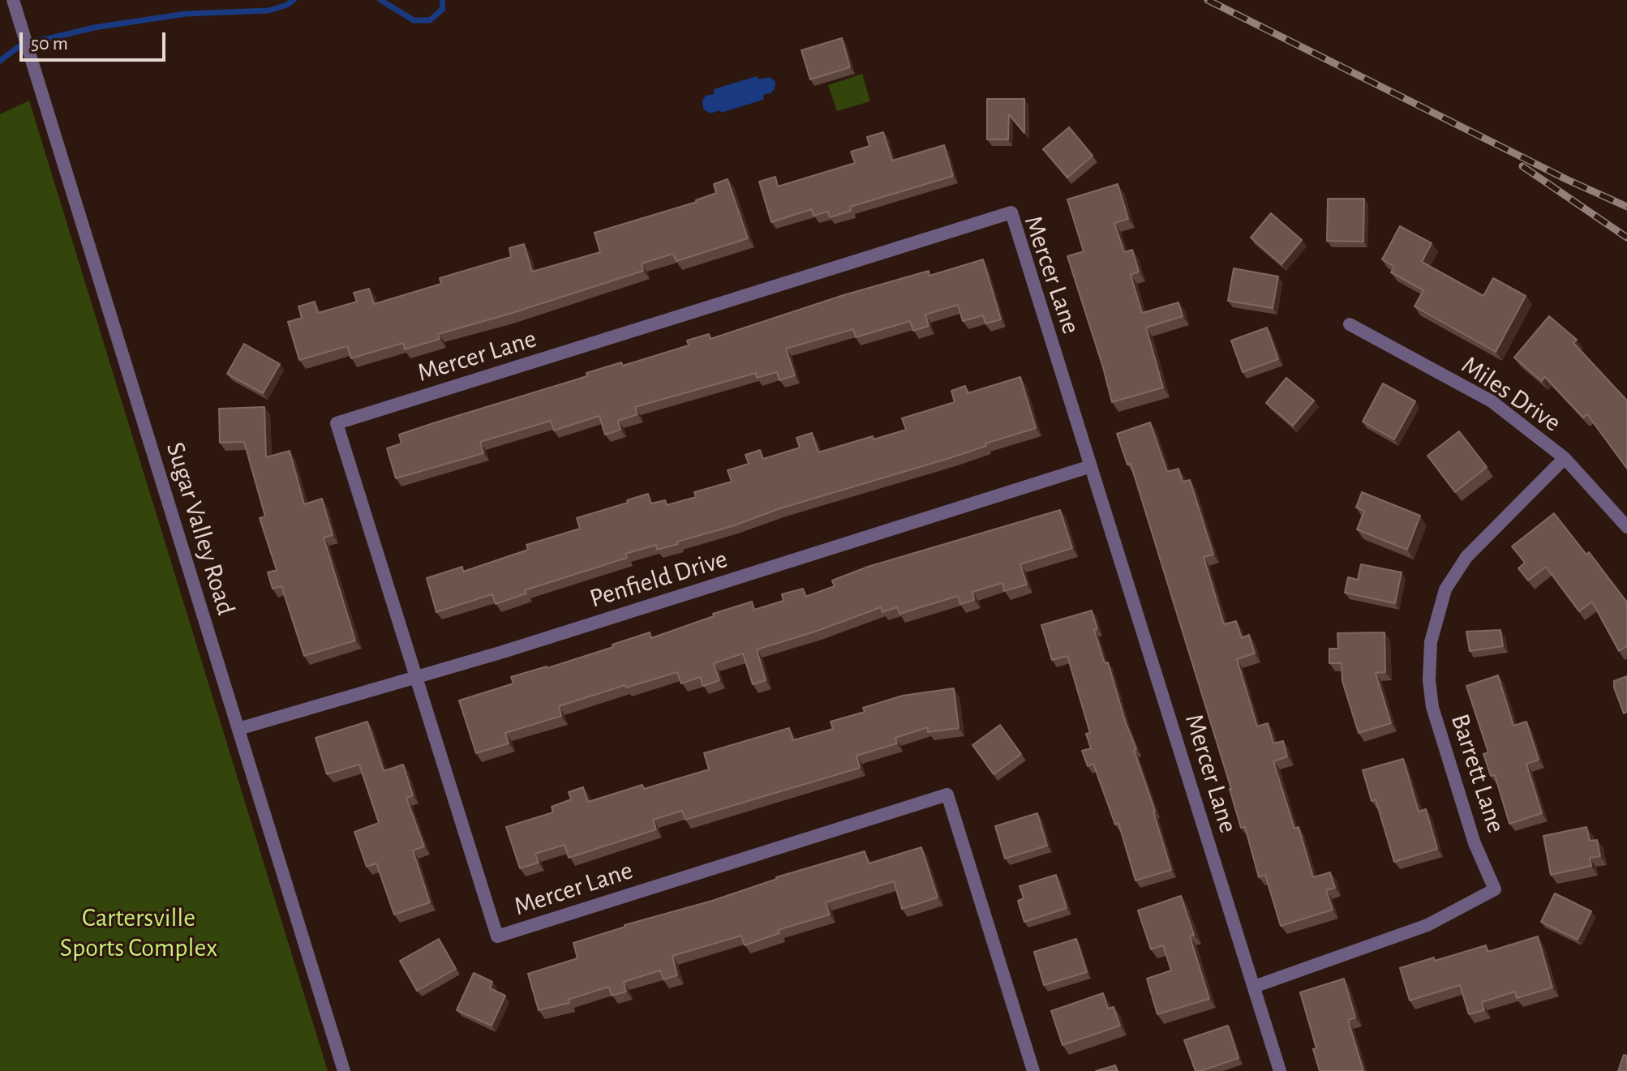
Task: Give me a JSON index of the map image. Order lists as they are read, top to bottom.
{
  "streets": {
    "street": [
      "Mercer Lane",
      "Miles Drive",
      "Sugar Valley Road",
      "Penfield Drive",
      "Barrett Lane"
    ]
  },
  "crossings": [
    ["Mercer Lane", "Penfield Drive"],
    ["Mercer Lane", "Barrett Lane"],
    ["Miles Drive", "Barrett Lane"],
    ["Sugar Valley Road", "Penfield Drive"]
  ],
  "parks": ["Cartersville Sports Complex"],
  "scale_bar": "50 m"
}
